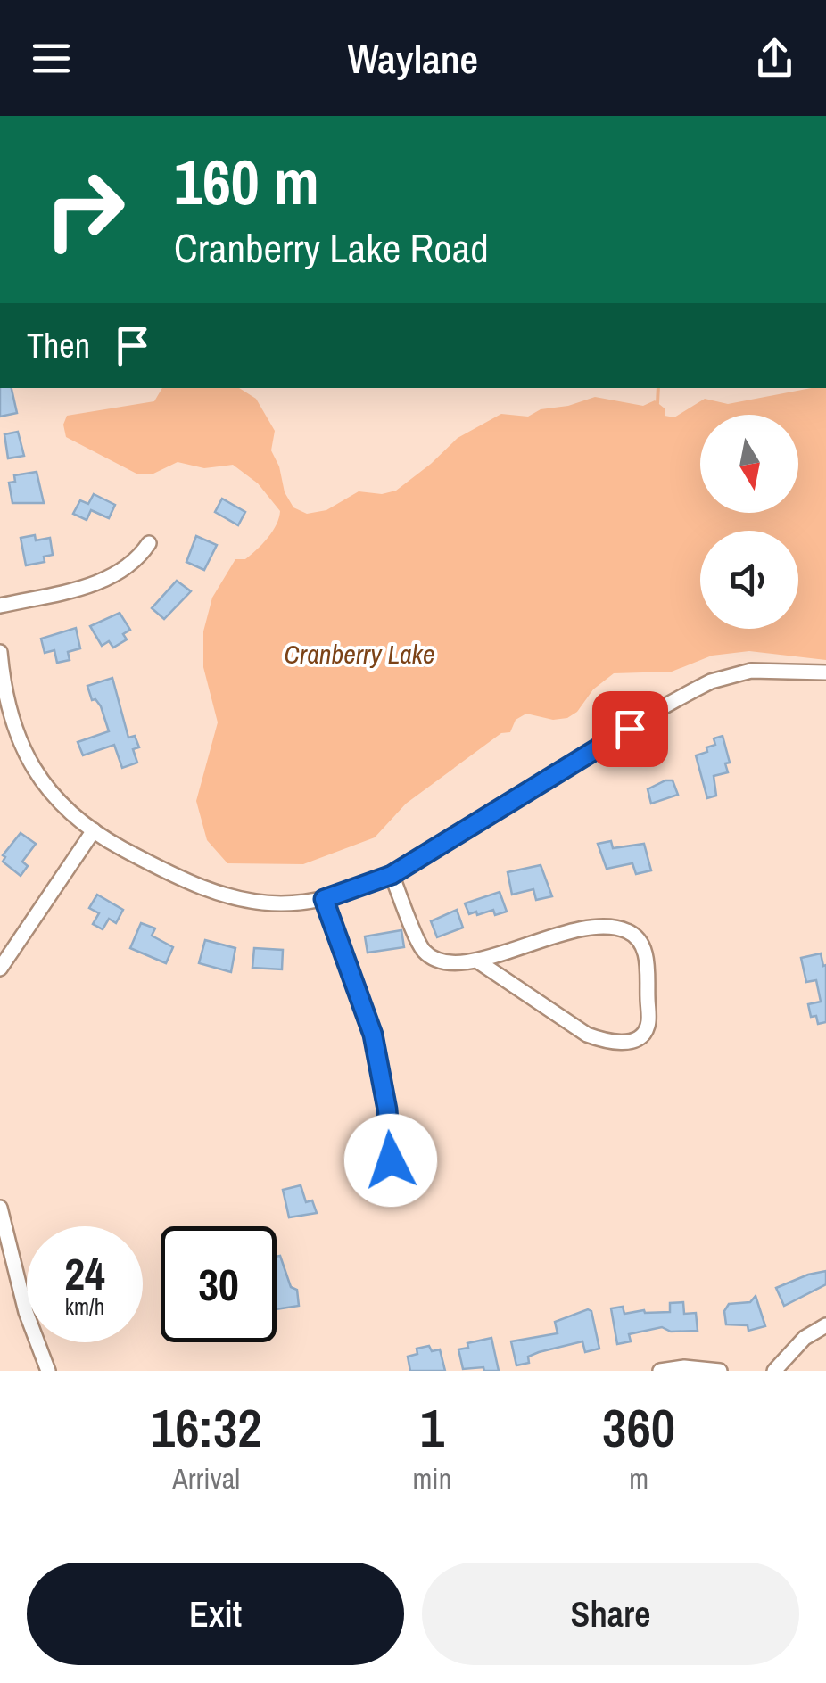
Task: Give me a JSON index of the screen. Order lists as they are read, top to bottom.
{
  "water": ["Cranberry Lake"],
  "north": "bottom",
  "page": {
    "header": "Waylane",
    "turn": ["160 m", "Cranberry Lake Road"],
    "then": "Then",
    "speed": "24 km/h",
    "limit": "30",
    "eta": [
      "16:32",
      "Arrival",
      "1",
      "min",
      "360",
      "m"
    ],
    "buttons": ["Exit", "Share"]
  }
}
